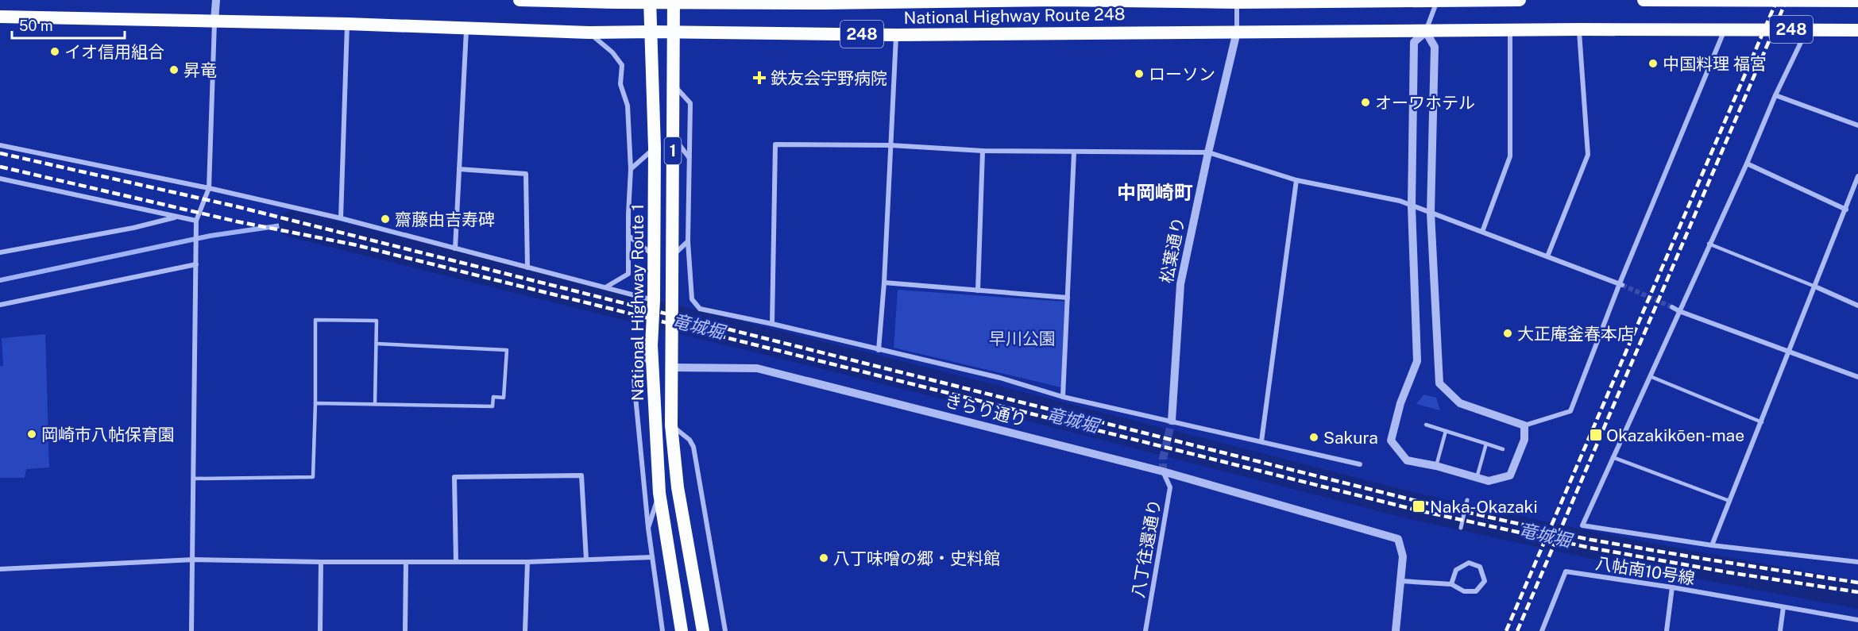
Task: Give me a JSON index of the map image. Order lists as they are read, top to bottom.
{
  "streets": {
    "highway": [
      "National Highway Route 248",
      "248",
      "1",
      "National Highway Route 1"
    ],
    "street": [
      "松葉通り",
      "きらり通り",
      "八丁往還通り",
      "八帖南10号線"
    ]
  },
  "crossings": [
    ["National Highway Route 248", "松葉通り"],
    ["National Highway Route 248", "National Highway Route 1"],
    ["National Highway Route 1", "きらり通り"],
    ["きらり通り", "八丁往還通り"]
  ],
  "districts": ["中岡崎町"],
  "water": ["竜城堀"],
  "parks": ["早川公園"],
  "places": {
    "other": [
      "イオ信用組合",
      "中国料理 福宮",
      "昇竜",
      "ローソン",
      "オーワホテル",
      "齋藤由吉寿碑",
      "大正庵釜春本店",
      "岡崎市八帖保育園",
      "Sakura",
      "八丁味噌の郷・史料館"
    ],
    "health": ["鉄友会宇野病院"],
    "transit": ["Okazakikōen-mae", "Naka-Okazaki"]
  },
  "scale_bar": "50 m"
}
